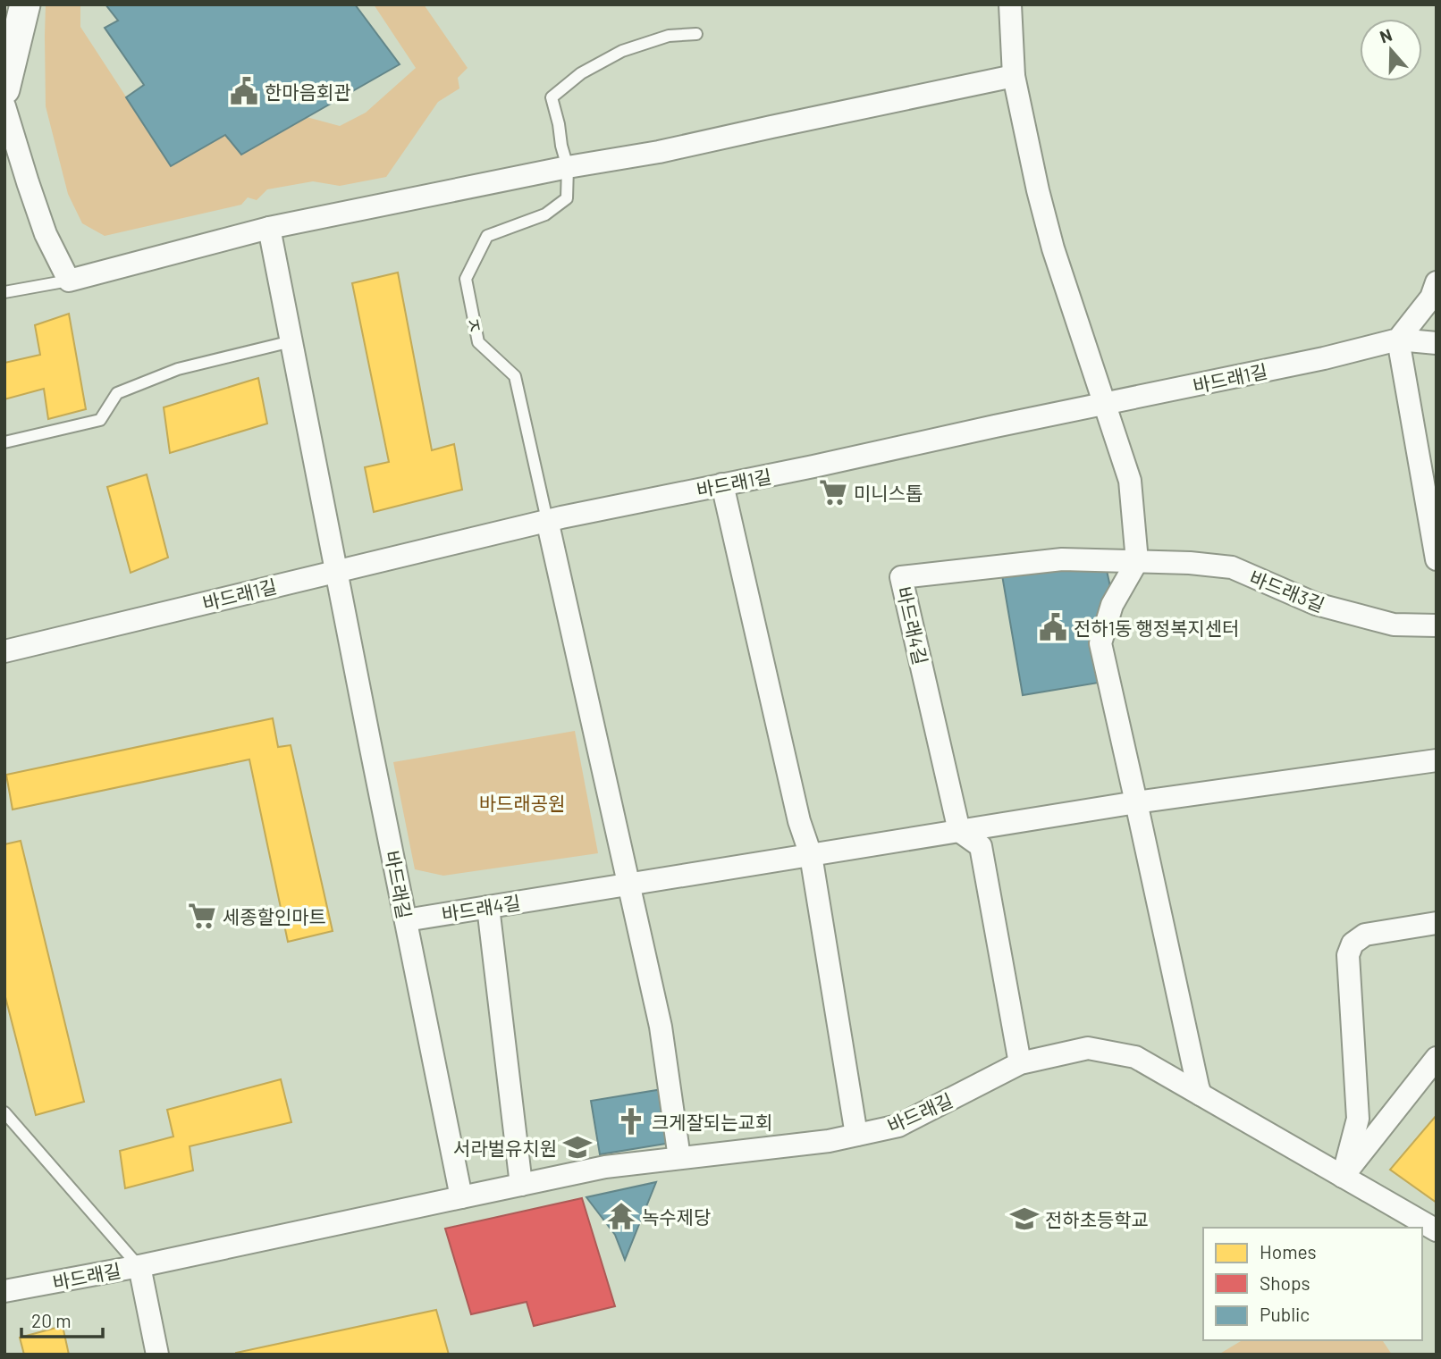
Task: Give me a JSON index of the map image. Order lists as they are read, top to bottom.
{
  "streets": {
    "street": [
      "바드래1길",
      "바드래3길",
      "바드래4길",
      "바드래길"
    ],
    "lane": ["ㅈ"]
  },
  "crossings": [
    ["ㅈ", "바드래1길"],
    ["바드래1길", "바드래길"],
    ["바드래3길", "바드래4길"],
    ["바드래4길", "바드래길"]
  ],
  "parks": ["바드래공원"],
  "places": {
    "public building": ["한마음회관", "전하1동 행정복지센터"],
    "supermarket": ["미니스톱", "세종할인마트"],
    "church": ["크게잘되는교회"],
    "school or university": ["서라벌유치원", "전하초등학교"],
    "temple": ["녹수제당"]
  },
  "legend": ["Homes", "Shops", "Public"],
  "scale_bar": "20 m",
  "north": "top"
}
